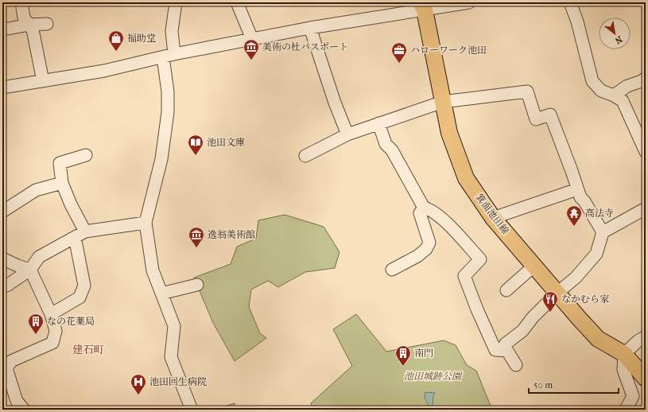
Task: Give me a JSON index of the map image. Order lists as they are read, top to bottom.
{
  "streets": {
    "main road": ["箕面池田線"]
  },
  "districts": ["建石町"],
  "parks": ["池田城跡公園"],
  "places": {
    "shop": ["福助堂"],
    "museum": ["美術の杜パスポート", "逸翁美術館"],
    "office": ["ハローワーク池田"],
    "library": ["池田文庫"],
    "temple": ["高法寺"],
    "restaurant": ["なかむら家"],
    "building": ["なの花薬局", "南門"],
    "hospital": ["池田回生病院"]
  },
  "scale_bar": "50 m",
  "north": "bottom right"
}
